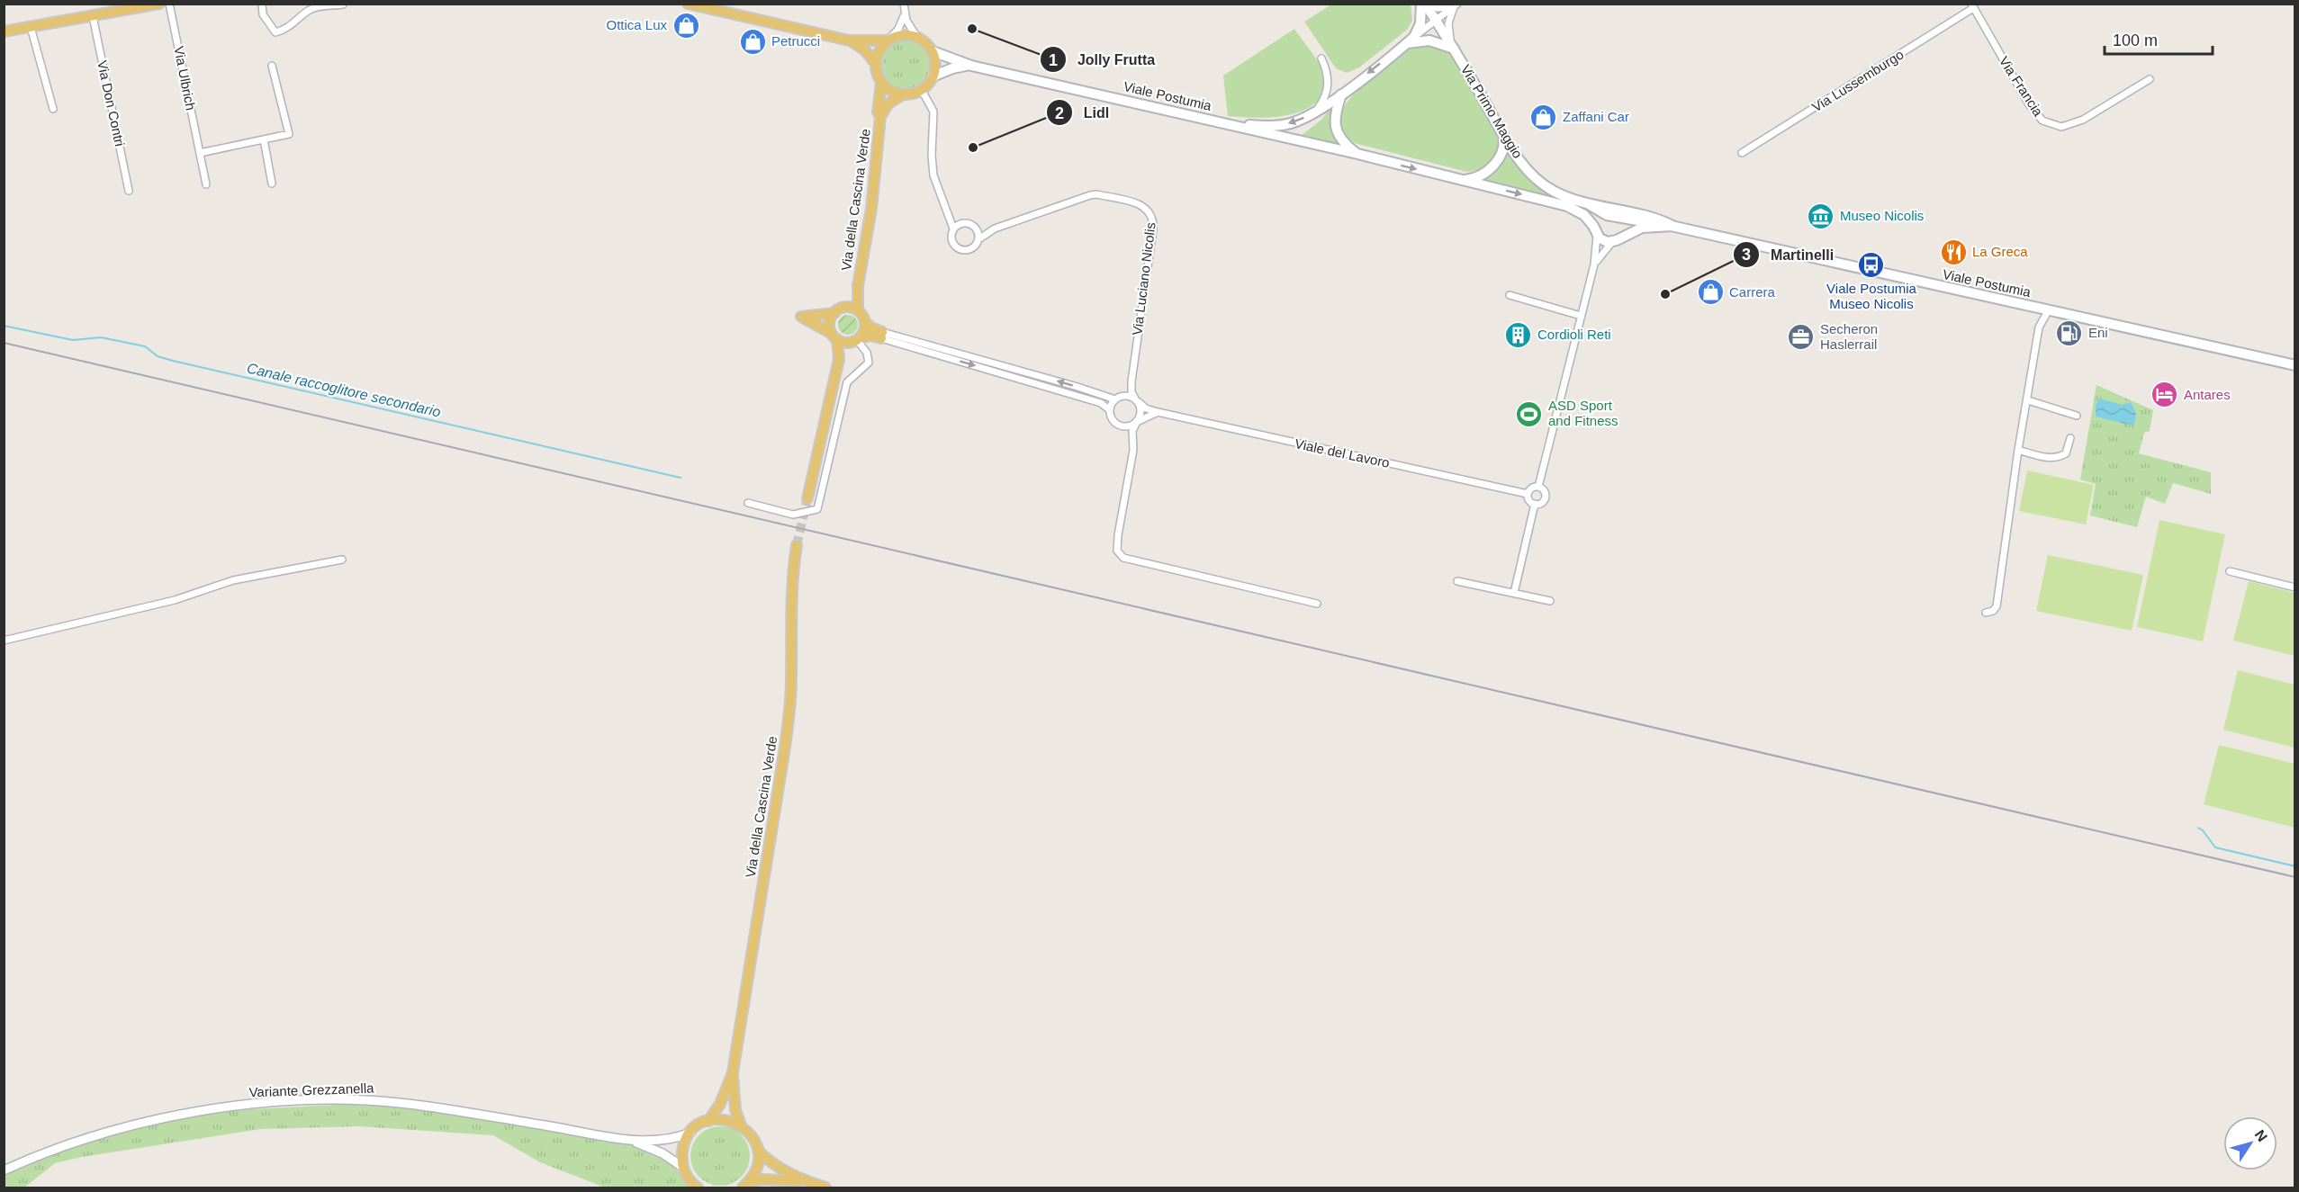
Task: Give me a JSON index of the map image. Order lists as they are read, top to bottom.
{
  "streets": {
    "main road": [
      "Viale Postumia",
      "Via Primo Maggio",
      "Via della Cascina Verde",
      "Variante Grezzanella"
    ],
    "street": [
      "Via Ulbrich",
      "Via Lussemburgo",
      "Via Francia",
      "Via Don Contri",
      "Via Luciano Nicolis",
      "Viale del Lavoro"
    ]
  },
  "crossings": [
    ["Via Lussemburgo", "Via Francia"],
    ["Viale Postumia", "Via Primo Maggio"],
    ["Viale Postumia", "Via della Cascina Verde"],
    ["Viale Postumia", "Via Luciano Nicolis"],
    ["Via della Cascina Verde", "Via Luciano Nicolis"],
    ["Via Luciano Nicolis", "Viale del Lavoro"]
  ],
  "water": ["Canale raccoglitore secondario"],
  "places": {
    "shop": [
      "Ottica Lux",
      "Petrucci",
      "Zaffani Car",
      "Carrera"
    ],
    "other": ["Jolly Frutta", "Lidl", "Martinelli"],
    "museum": ["Museo Nicolis"],
    "restaurant": ["La Greca"],
    "bus stop": ["Viale Postumia Museo Nicolis"],
    "fuel station": ["Eni"],
    "building": ["Cordioli Reti"],
    "office": ["Secheron Haslerrail"],
    "hotel": ["Antares"],
    "sports": ["ASD Sport and Fitness"]
  },
  "scale_bar": "100 m",
  "north": "top right"
}
